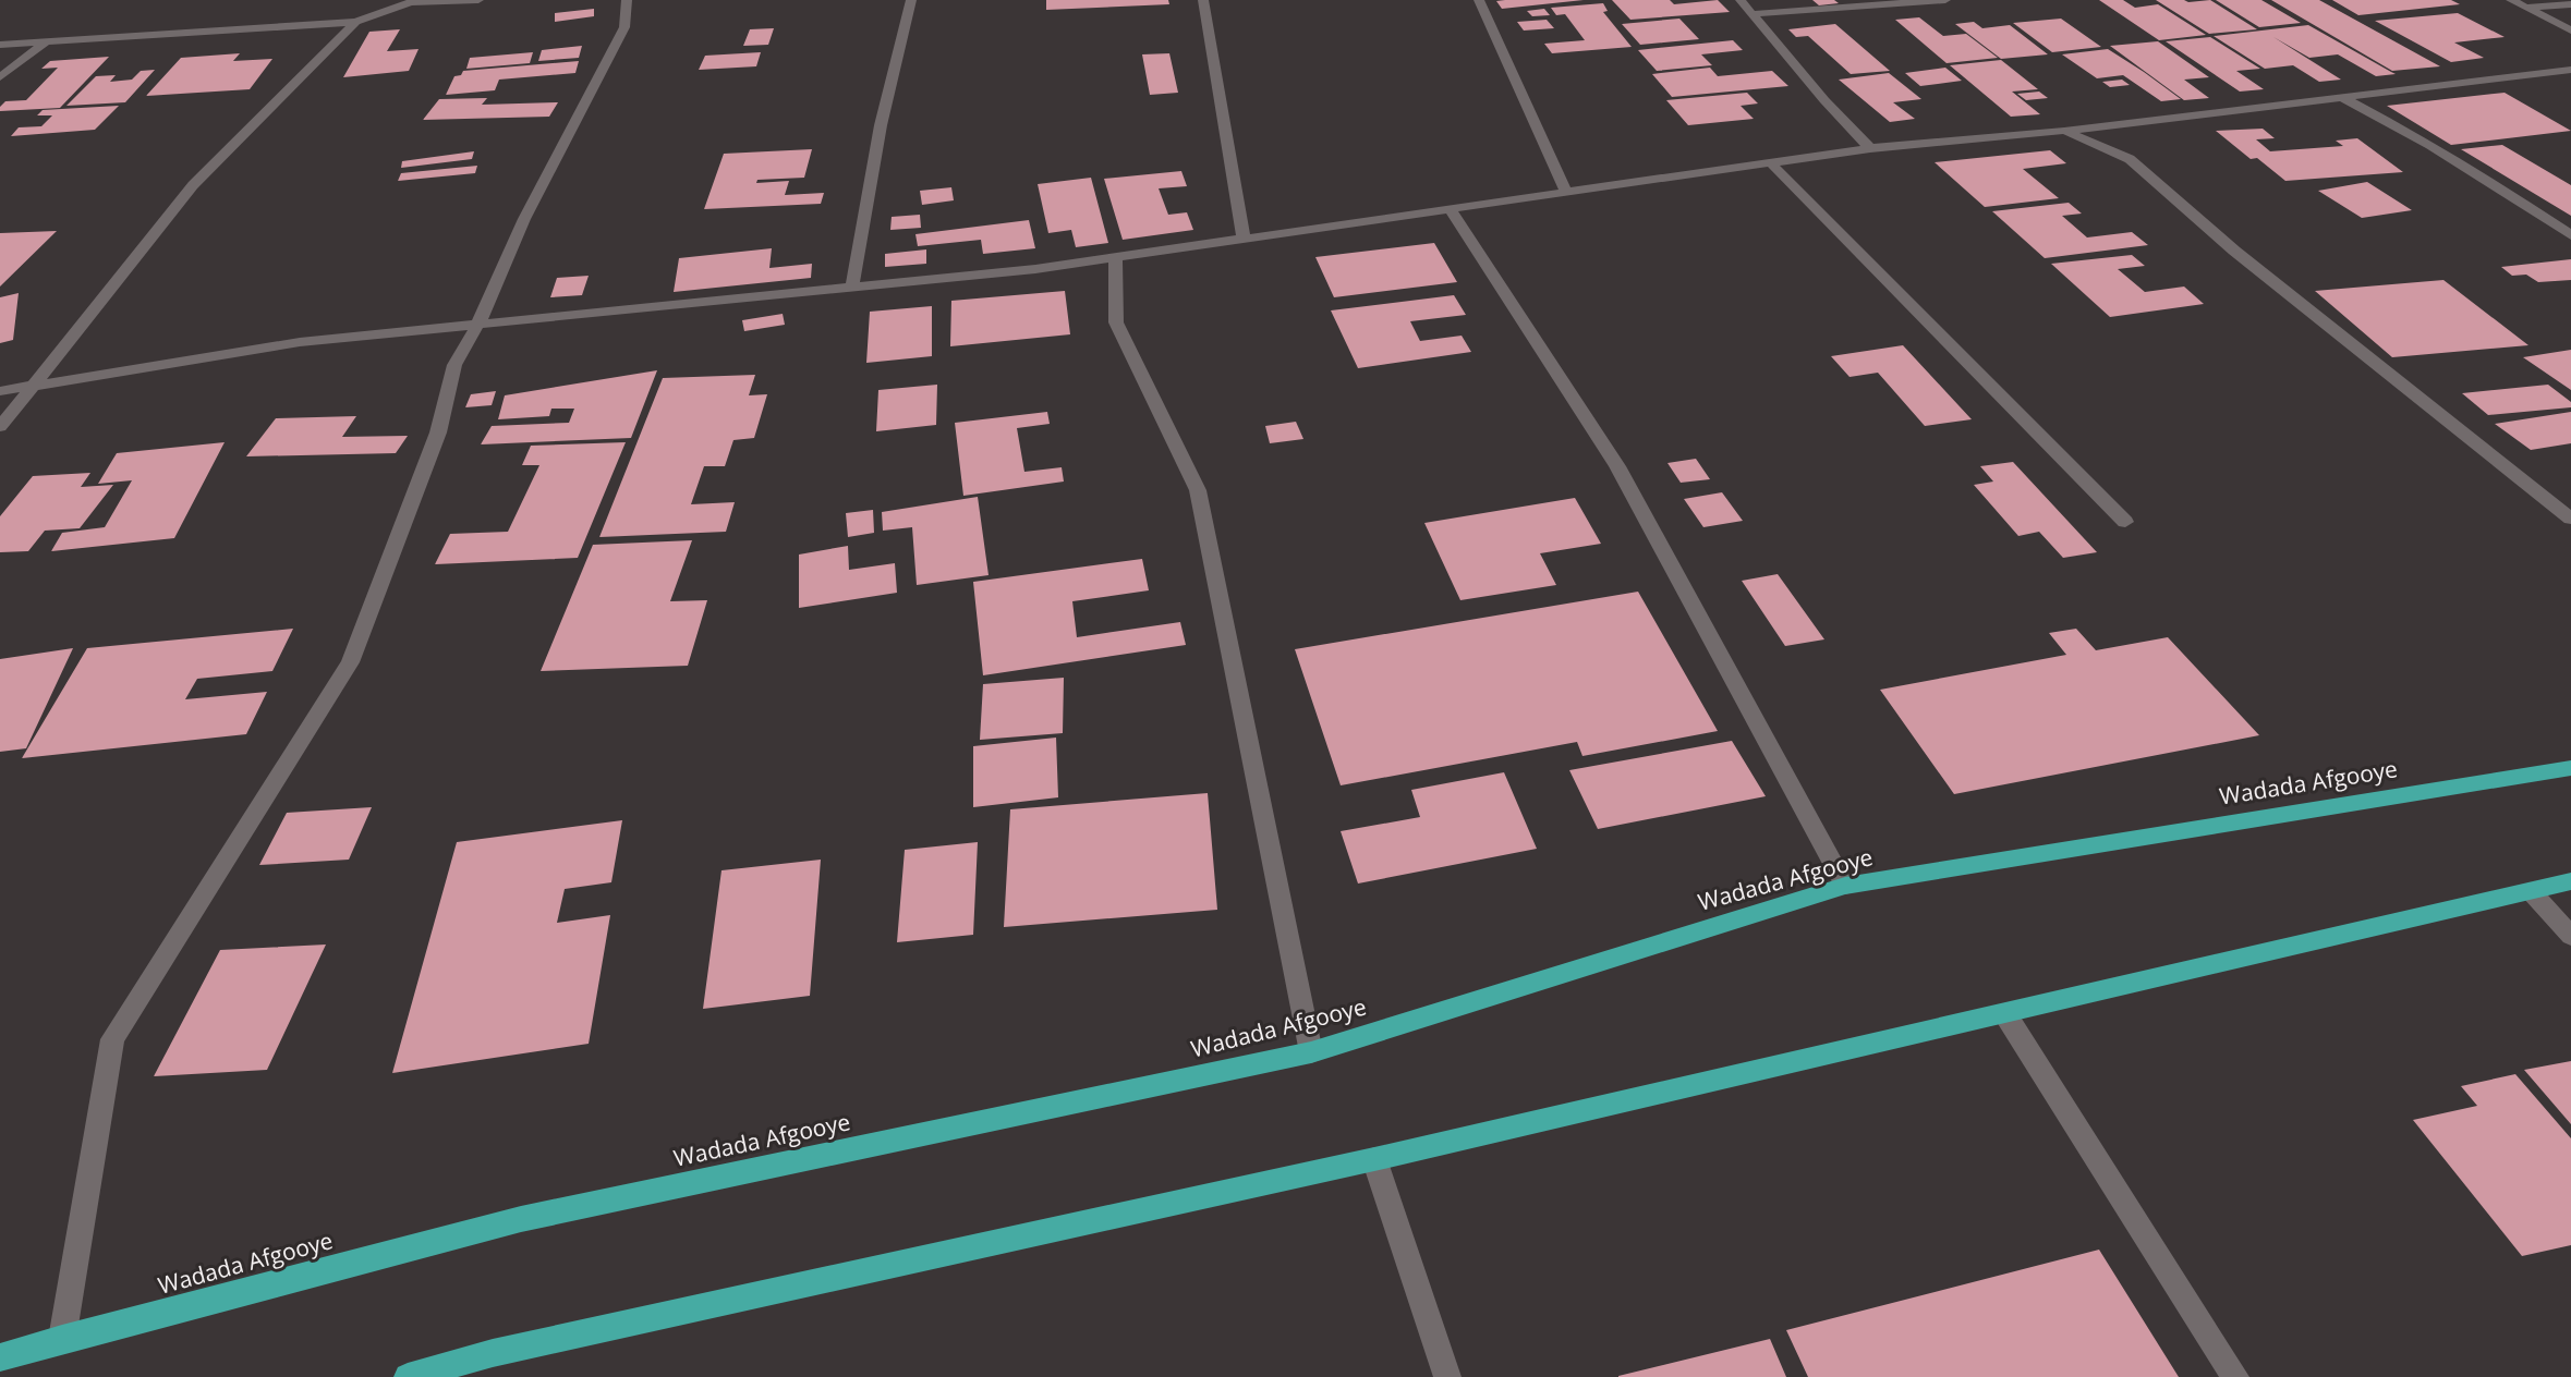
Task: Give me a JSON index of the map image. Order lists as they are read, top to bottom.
{
  "streets": {
    "highway": ["Wadada Afgooye"]
  }
}
